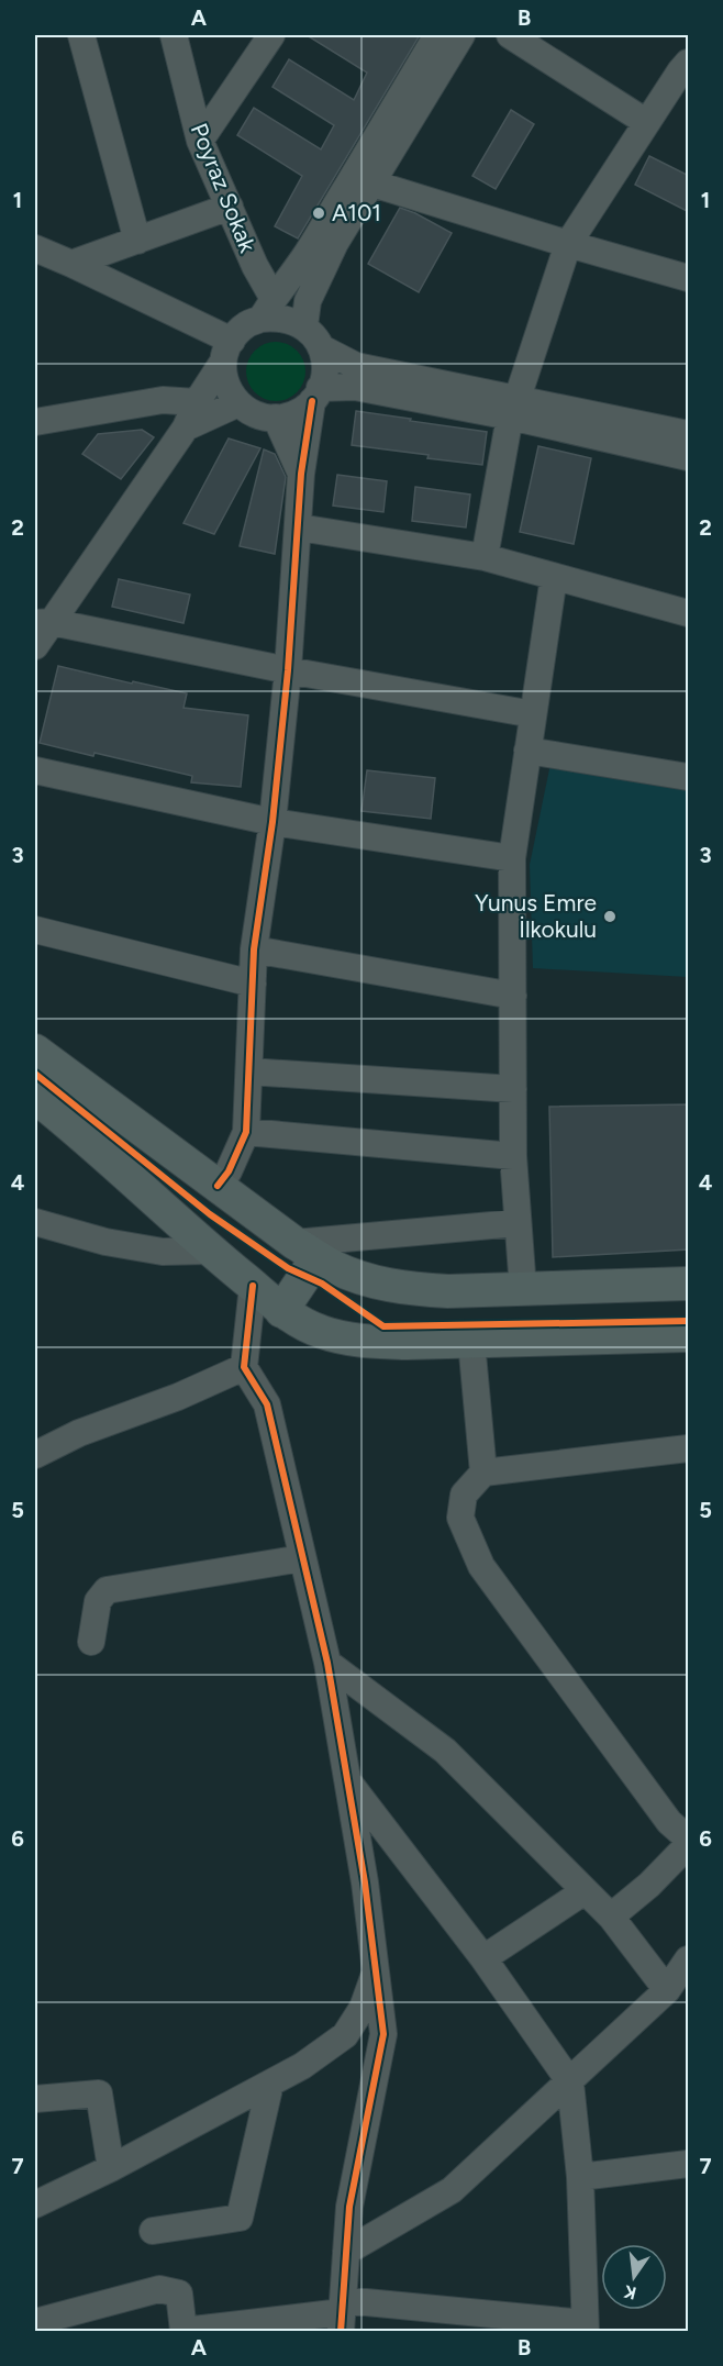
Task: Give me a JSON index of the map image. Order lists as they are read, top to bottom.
{
  "streets": {
    "street": ["Poyraz Sokak"]
  },
  "places": ["A101", "Yunus Emre İlkokulu"],
  "north": "bottom",
  "grid": {
    "columns": ["A", "B"],
    "rows": [
      "1",
      "2",
      "3",
      "4",
      "5",
      "6",
      "7"
    ]
  }
}
